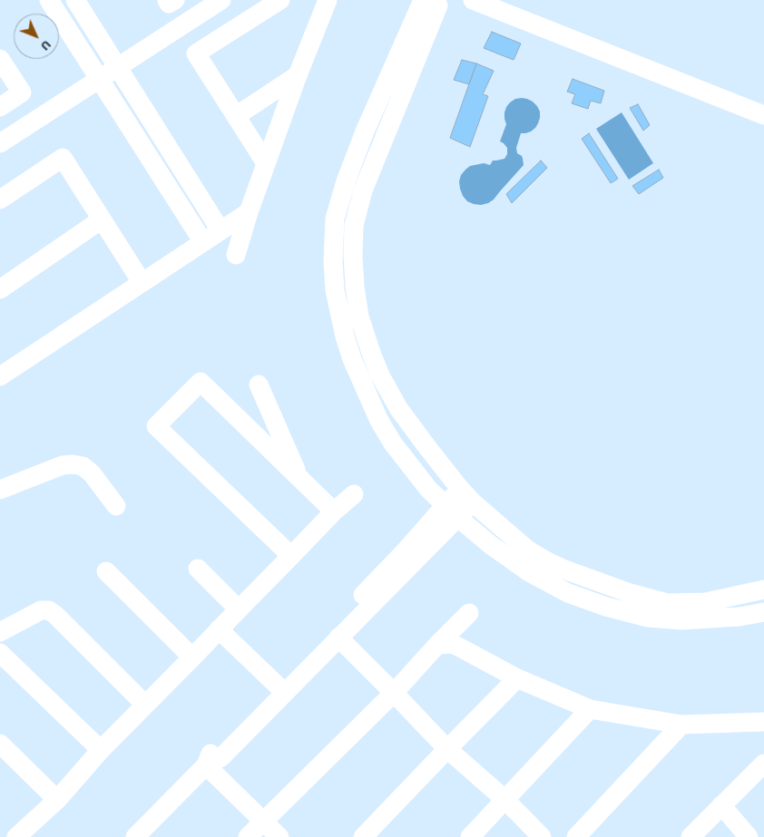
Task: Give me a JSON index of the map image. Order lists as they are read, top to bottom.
{
  "north": "bottom right"
}
